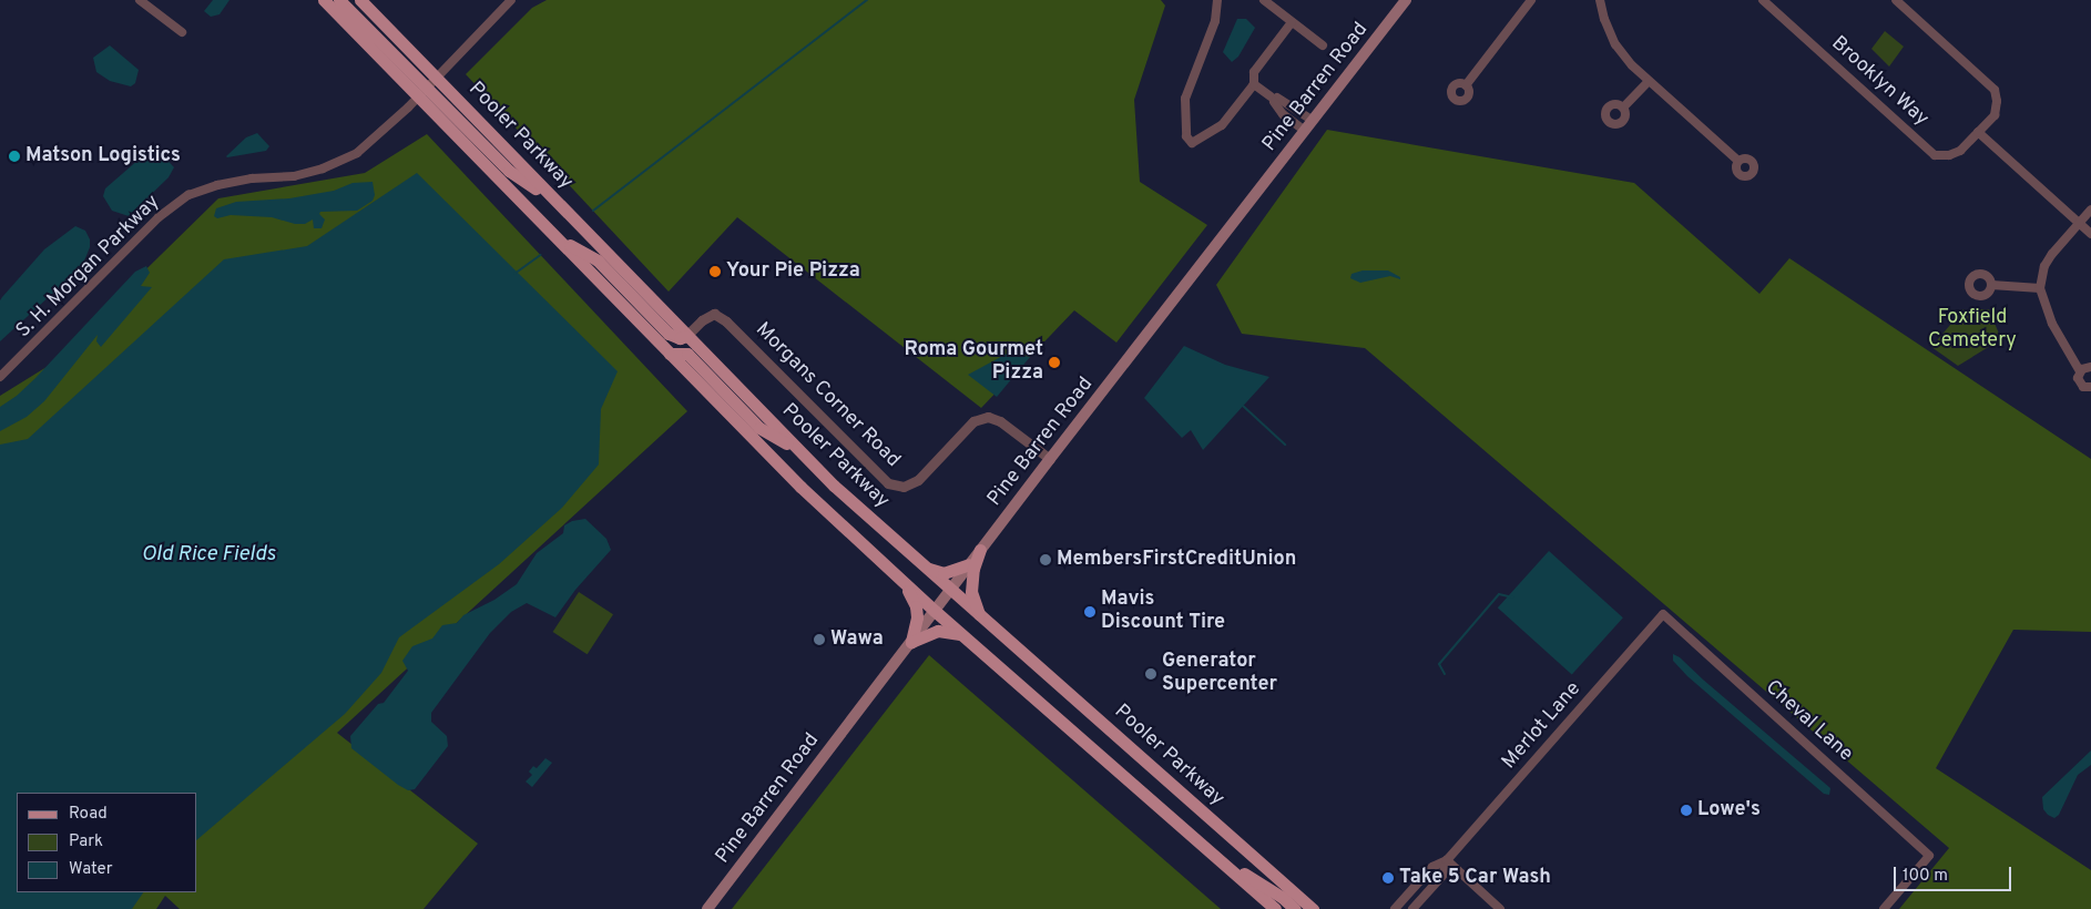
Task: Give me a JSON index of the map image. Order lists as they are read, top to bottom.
{
  "streets": {
    "main road": ["Pine Barren Road", "Pooler Parkway"],
    "street": [
      "Brooklyn Way",
      "S. H. Morgan Parkway",
      "Morgans Corner Road",
      "Cheval Lane",
      "Merlot Lane"
    ]
  },
  "crossings": [
    ["Pine Barren Road", "Pooler Parkway"],
    ["Pine Barren Road", "Morgans Corner Road"],
    ["Pooler Parkway", "S. H. Morgan Parkway"],
    ["Pooler Parkway", "Morgans Corner Road"],
    ["Cheval Lane", "Merlot Lane"]
  ],
  "water": ["Old Rice Fields"],
  "parks": ["Foxfield Cemetery"],
  "places": [
    "Matson Logistics",
    "Your Pie Pizza",
    "Roma Gourmet Pizza",
    "MembersFirstCreditUnion",
    "Mavis Discount Tire",
    "Wawa",
    "Generator Supercenter",
    "Lowe's",
    "Take 5 Car Wash"
  ],
  "legend": ["Road", "Park", "Water"],
  "scale_bar": "100 m"
}
